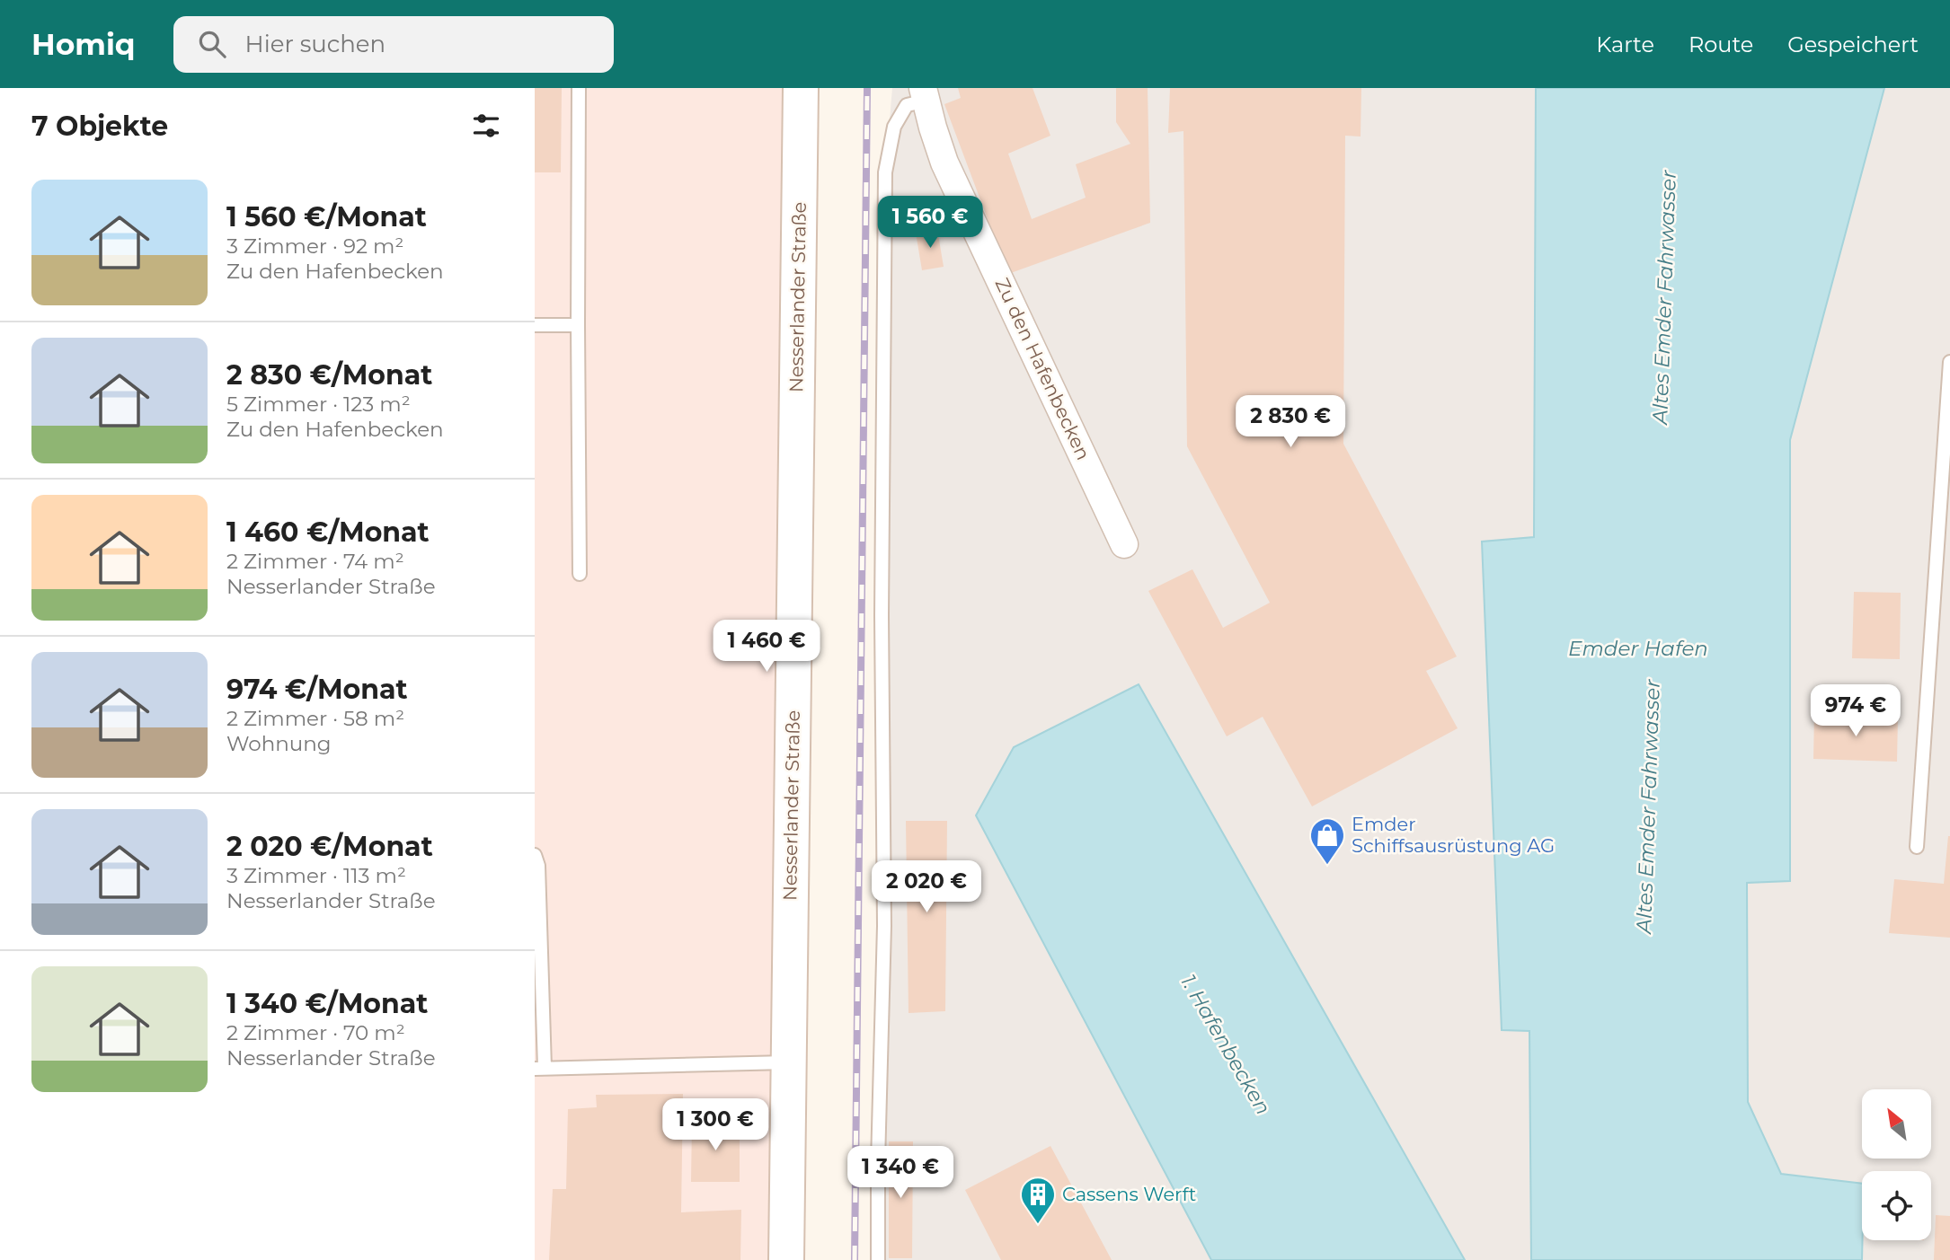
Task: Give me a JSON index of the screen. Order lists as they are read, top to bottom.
{
  "streets": {
    "main road": ["Nesserlander Straße"],
    "street": ["Zu den Hafenbecken"]
  },
  "water": ["Altes Emder Fahrwasser", "Emder Hafen", "1. Hafenbecken"],
  "places": {
    "shop": ["Emder Schiffsausrüstung AG"],
    "building": ["Cassens Werft"]
  },
  "north": "top left",
  "page": {
    "header": "Homiq",
    "search": "Hier suchen",
    "nav": ["Karte", "Route", "Gespeichert"],
    "heading": "7 Objekte",
    "list": [
      {
        "name": "1 560 €/Monat",
        "note": "3 Zimmer · 92 m² · Zu den Hafenbecken"
      },
      {
        "name": "2 830 €/Monat",
        "note": "5 Zimmer · 123 m² · Zu den Hafenbecken"
      },
      {
        "name": "1 460 €/Monat",
        "note": "2 Zimmer · 74 m² · Nesserlander Straße"
      },
      {
        "name": "974 €/Monat",
        "note": "2 Zimmer · 58 m² · Wohnung"
      },
      {
        "name": "2 020 €/Monat",
        "note": "3 Zimmer · 113 m² · Nesserlander Straße"
      },
      {
        "name": "1 340 €/Monat",
        "note": "2 Zimmer · 70 m² · Nesserlander Straße"
      }
    ],
    "price": [
      "1 560 €",
      "2 830 €",
      "1 460 €",
      "974 €",
      "2 020 €",
      "1 300 €",
      "1 340 €"
    ]
  }
}
